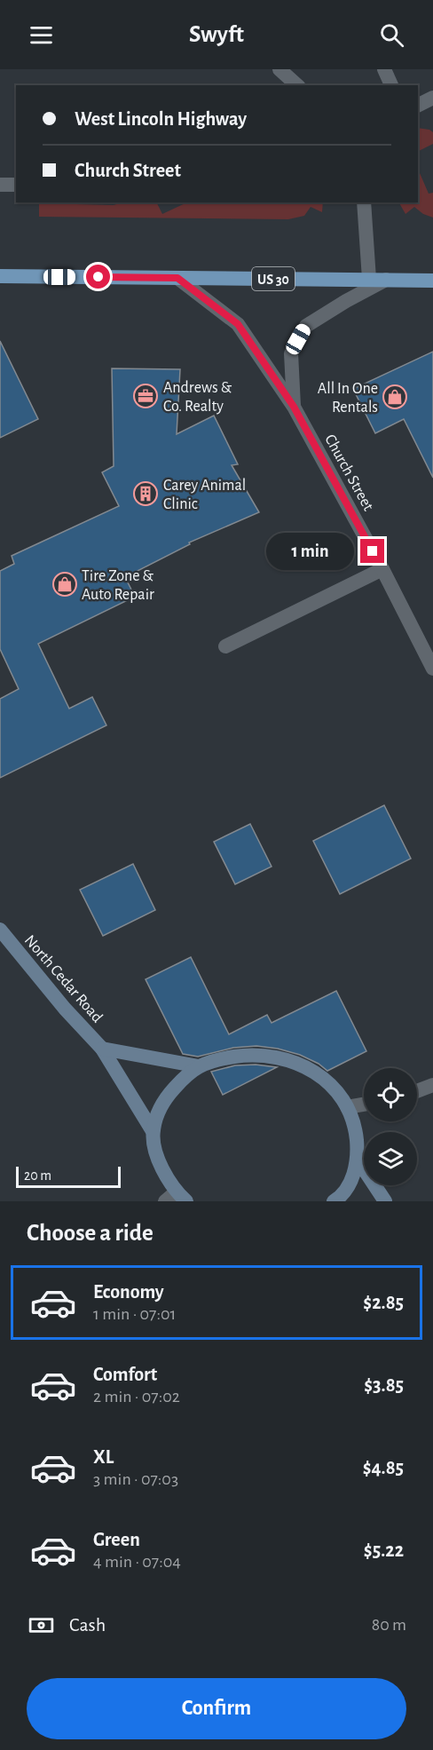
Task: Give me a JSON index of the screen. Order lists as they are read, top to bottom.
{
  "streets": {
    "main road": ["US 30", "North Cedar Road"],
    "street": ["Church Street"]
  },
  "crossings": [
    ["US 30", "Church Street"]
  ],
  "places": {
    "office": ["Andrews & Co. Realty"],
    "shop": ["All In One Rentals", "Tire Zone & Auto Repair"],
    "building": ["Carey Animal Clinic"]
  },
  "scale_bar": "20 m",
  "page": {
    "header": "Swyft",
    "banner": ["West Lincoln Highway", "Church Street"],
    "bubble": "1 min",
    "scale": "20 m",
    "heading": "Choose a ride",
    "list": [
      {
        "name": "Economy",
        "note": "1 min · 07:01",
        "value": "$2.85"
      },
      {
        "name": "Comfort",
        "note": "2 min · 07:02",
        "value": "$3.85"
      },
      {
        "name": "XL",
        "note": "3 min · 07:03",
        "value": "$4.85"
      },
      {
        "name": "Green",
        "note": "4 min · 07:04",
        "value": "$5.22"
      }
    ],
    "pay": ["Cash", "80 m"],
    "buttons": "Confirm"
  }
}
